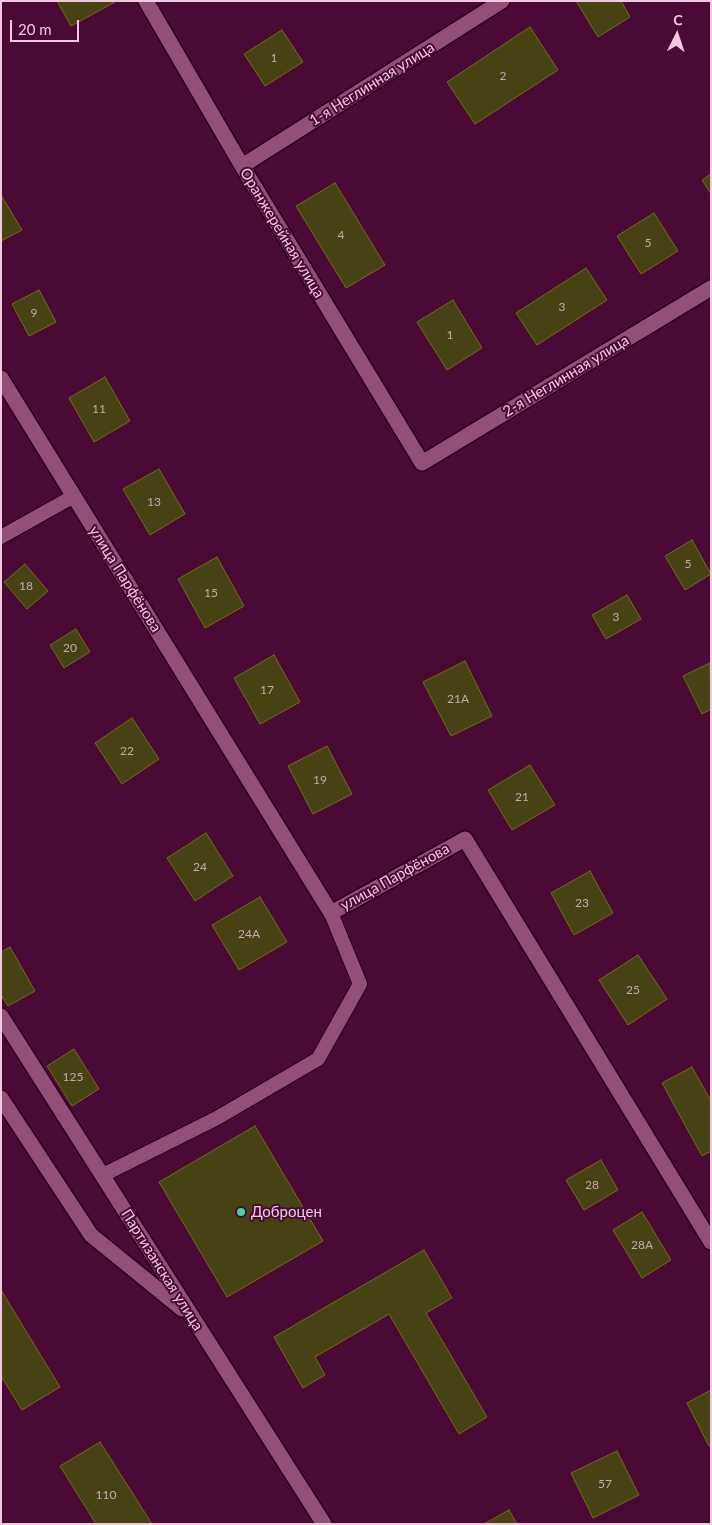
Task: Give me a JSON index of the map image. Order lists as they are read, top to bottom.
{
  "streets": {
    "street": [
      "1-я Неглинная улица",
      "Оранжерейная улица",
      "2-я Неглинная улица",
      "улица Парфёнова",
      "Партизанская улица"
    ]
  },
  "crossings": [
    ["1-я Неглинная улица", "Оранжерейная улица"],
    ["Оранжерейная улица", "2-я Неглинная улица"]
  ],
  "places": ["Доброцен"],
  "house_numbers": [
    "1",
    "2",
    "4",
    "5",
    "3",
    "9",
    "1",
    "11",
    "13",
    "5",
    "18",
    "15",
    "3",
    "20",
    "17",
    "21А",
    "22",
    "19",
    "21",
    "24",
    "23",
    "24А",
    "25",
    "125",
    "28",
    "28А",
    "57",
    "110"
  ],
  "scale_bar": "20 m",
  "north": "top"
}
